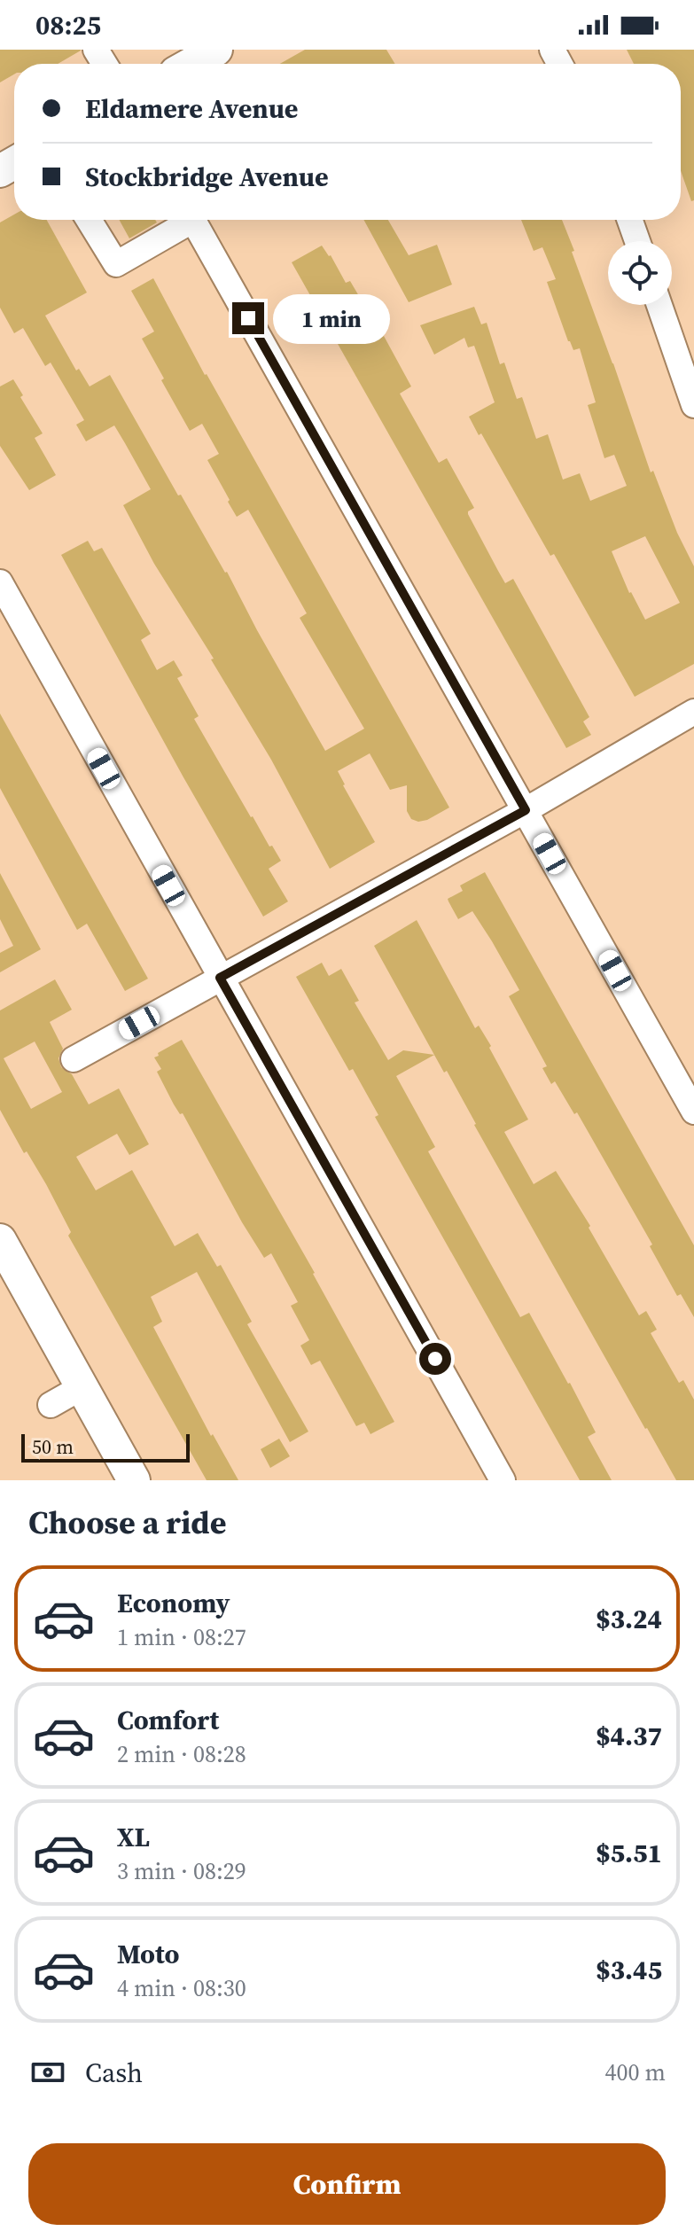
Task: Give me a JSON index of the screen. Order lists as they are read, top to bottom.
{
  "scale_bar": "50 m",
  "page": {
    "status": "08:25",
    "banner": ["Eldamere Avenue", "Stockbridge Avenue"],
    "bubble": "1 min",
    "scale": "50 m",
    "heading": "Choose a ride",
    "list": [
      {
        "name": "Economy",
        "note": "1 min · 08:27",
        "value": "$3.24"
      },
      {
        "name": "Comfort",
        "note": "2 min · 08:28",
        "value": "$4.37"
      },
      {
        "name": "XL",
        "note": "3 min · 08:29",
        "value": "$5.51"
      },
      {
        "name": "Moto",
        "note": "4 min · 08:30",
        "value": "$3.45"
      }
    ],
    "pay": ["Cash", "400 m"],
    "buttons": "Confirm"
  }
}
